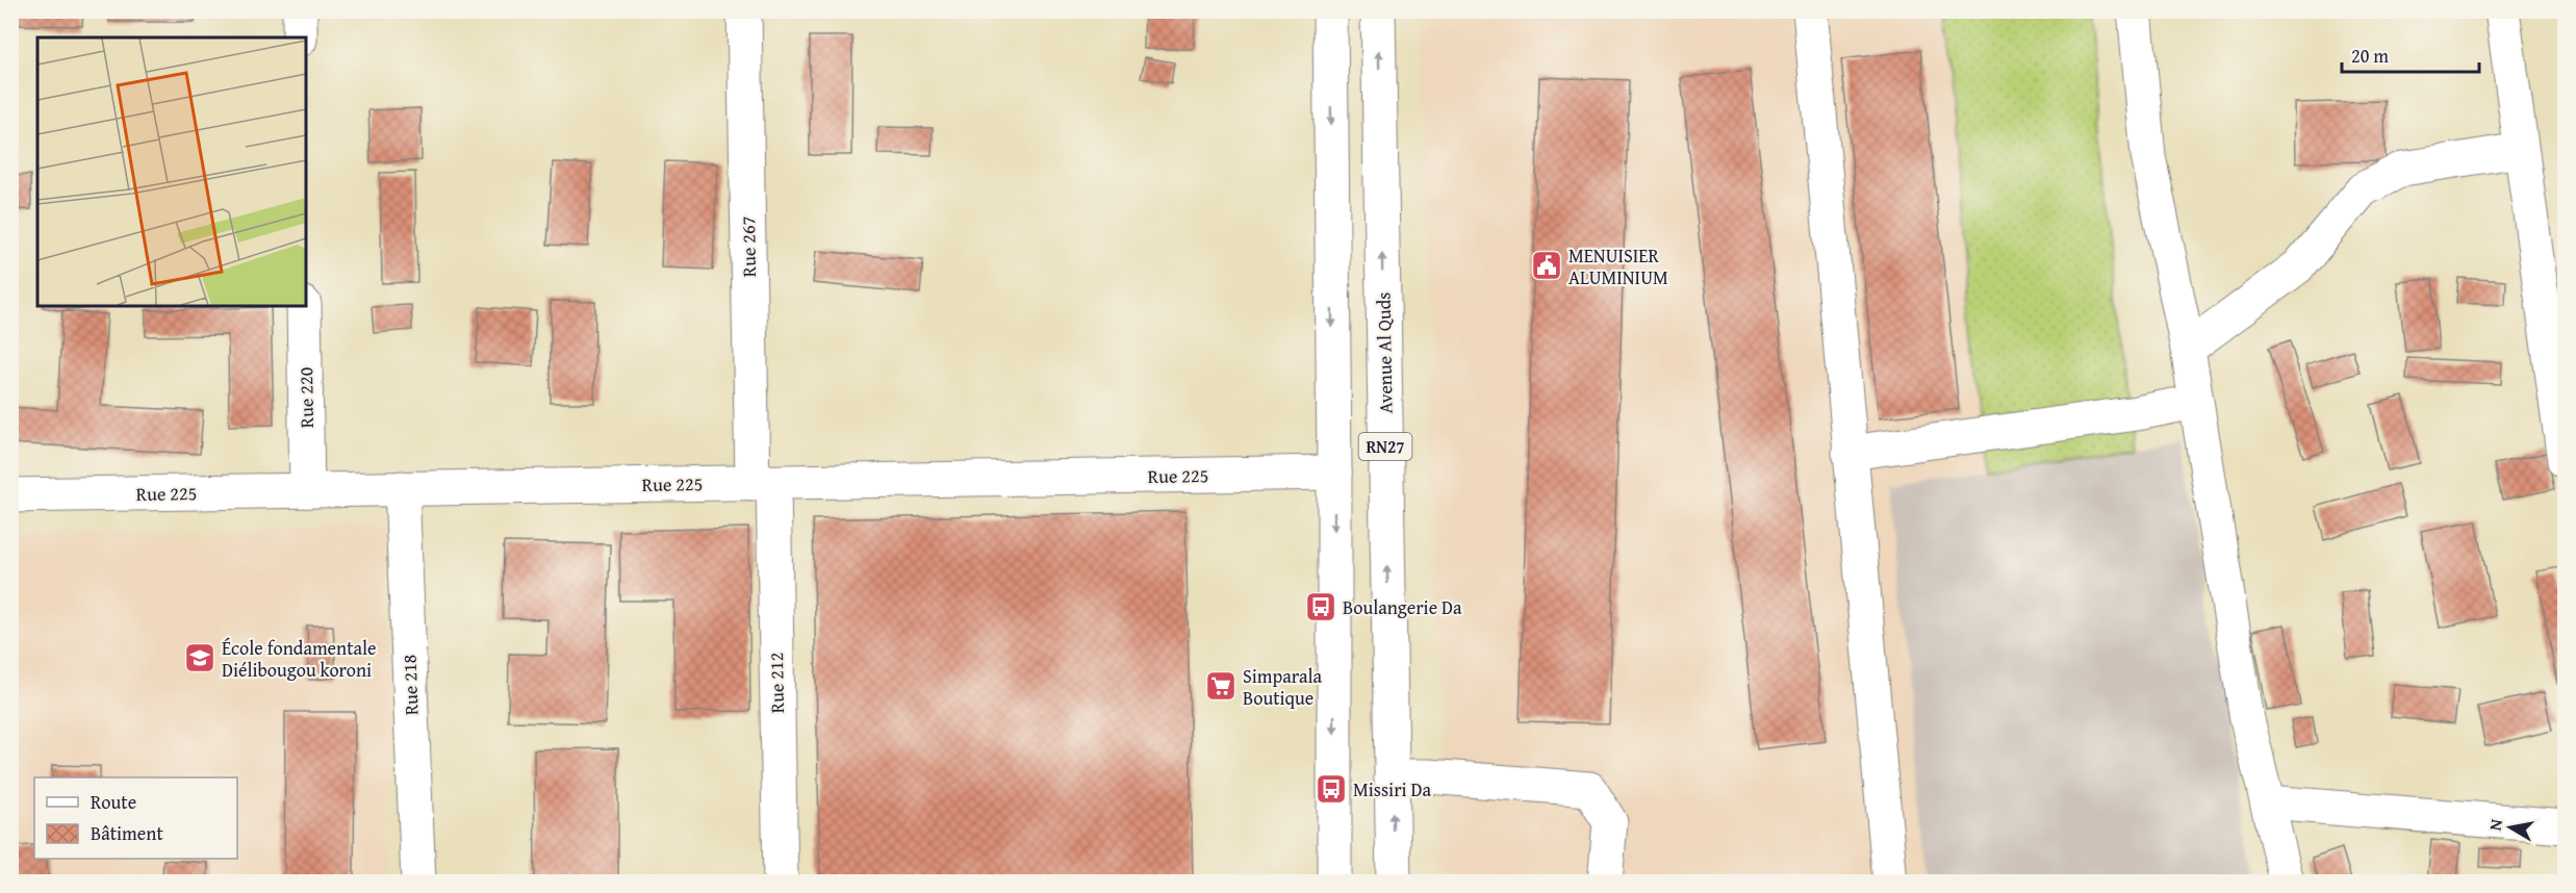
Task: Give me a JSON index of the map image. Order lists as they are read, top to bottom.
{
  "streets": {
    "street": [
      "Rue 267",
      "Avenue Al Quds",
      "Rue 220",
      "RN27",
      "Rue 225",
      "Rue 212",
      "Rue 218"
    ]
  },
  "crossings": [
    ["Rue 267", "Rue 225"],
    ["Rue 267", "Rue 212"],
    ["Rue 220", "Rue 225"],
    ["RN27", "Rue 225"],
    ["Rue 225", "Rue 212"],
    ["Rue 225", "Rue 218"]
  ],
  "places": {
    "public building": ["MENUISIER ALUMINIUM"],
    "bus stop": ["Boulangerie Da", "Missiri Da"],
    "school or university": ["École fondamentale Diélibougou koroni"],
    "supermarket": ["Simparala Boutique"]
  },
  "legend": ["Route", "Bâtiment"],
  "scale_bar": "20 m",
  "north": "left"
}
